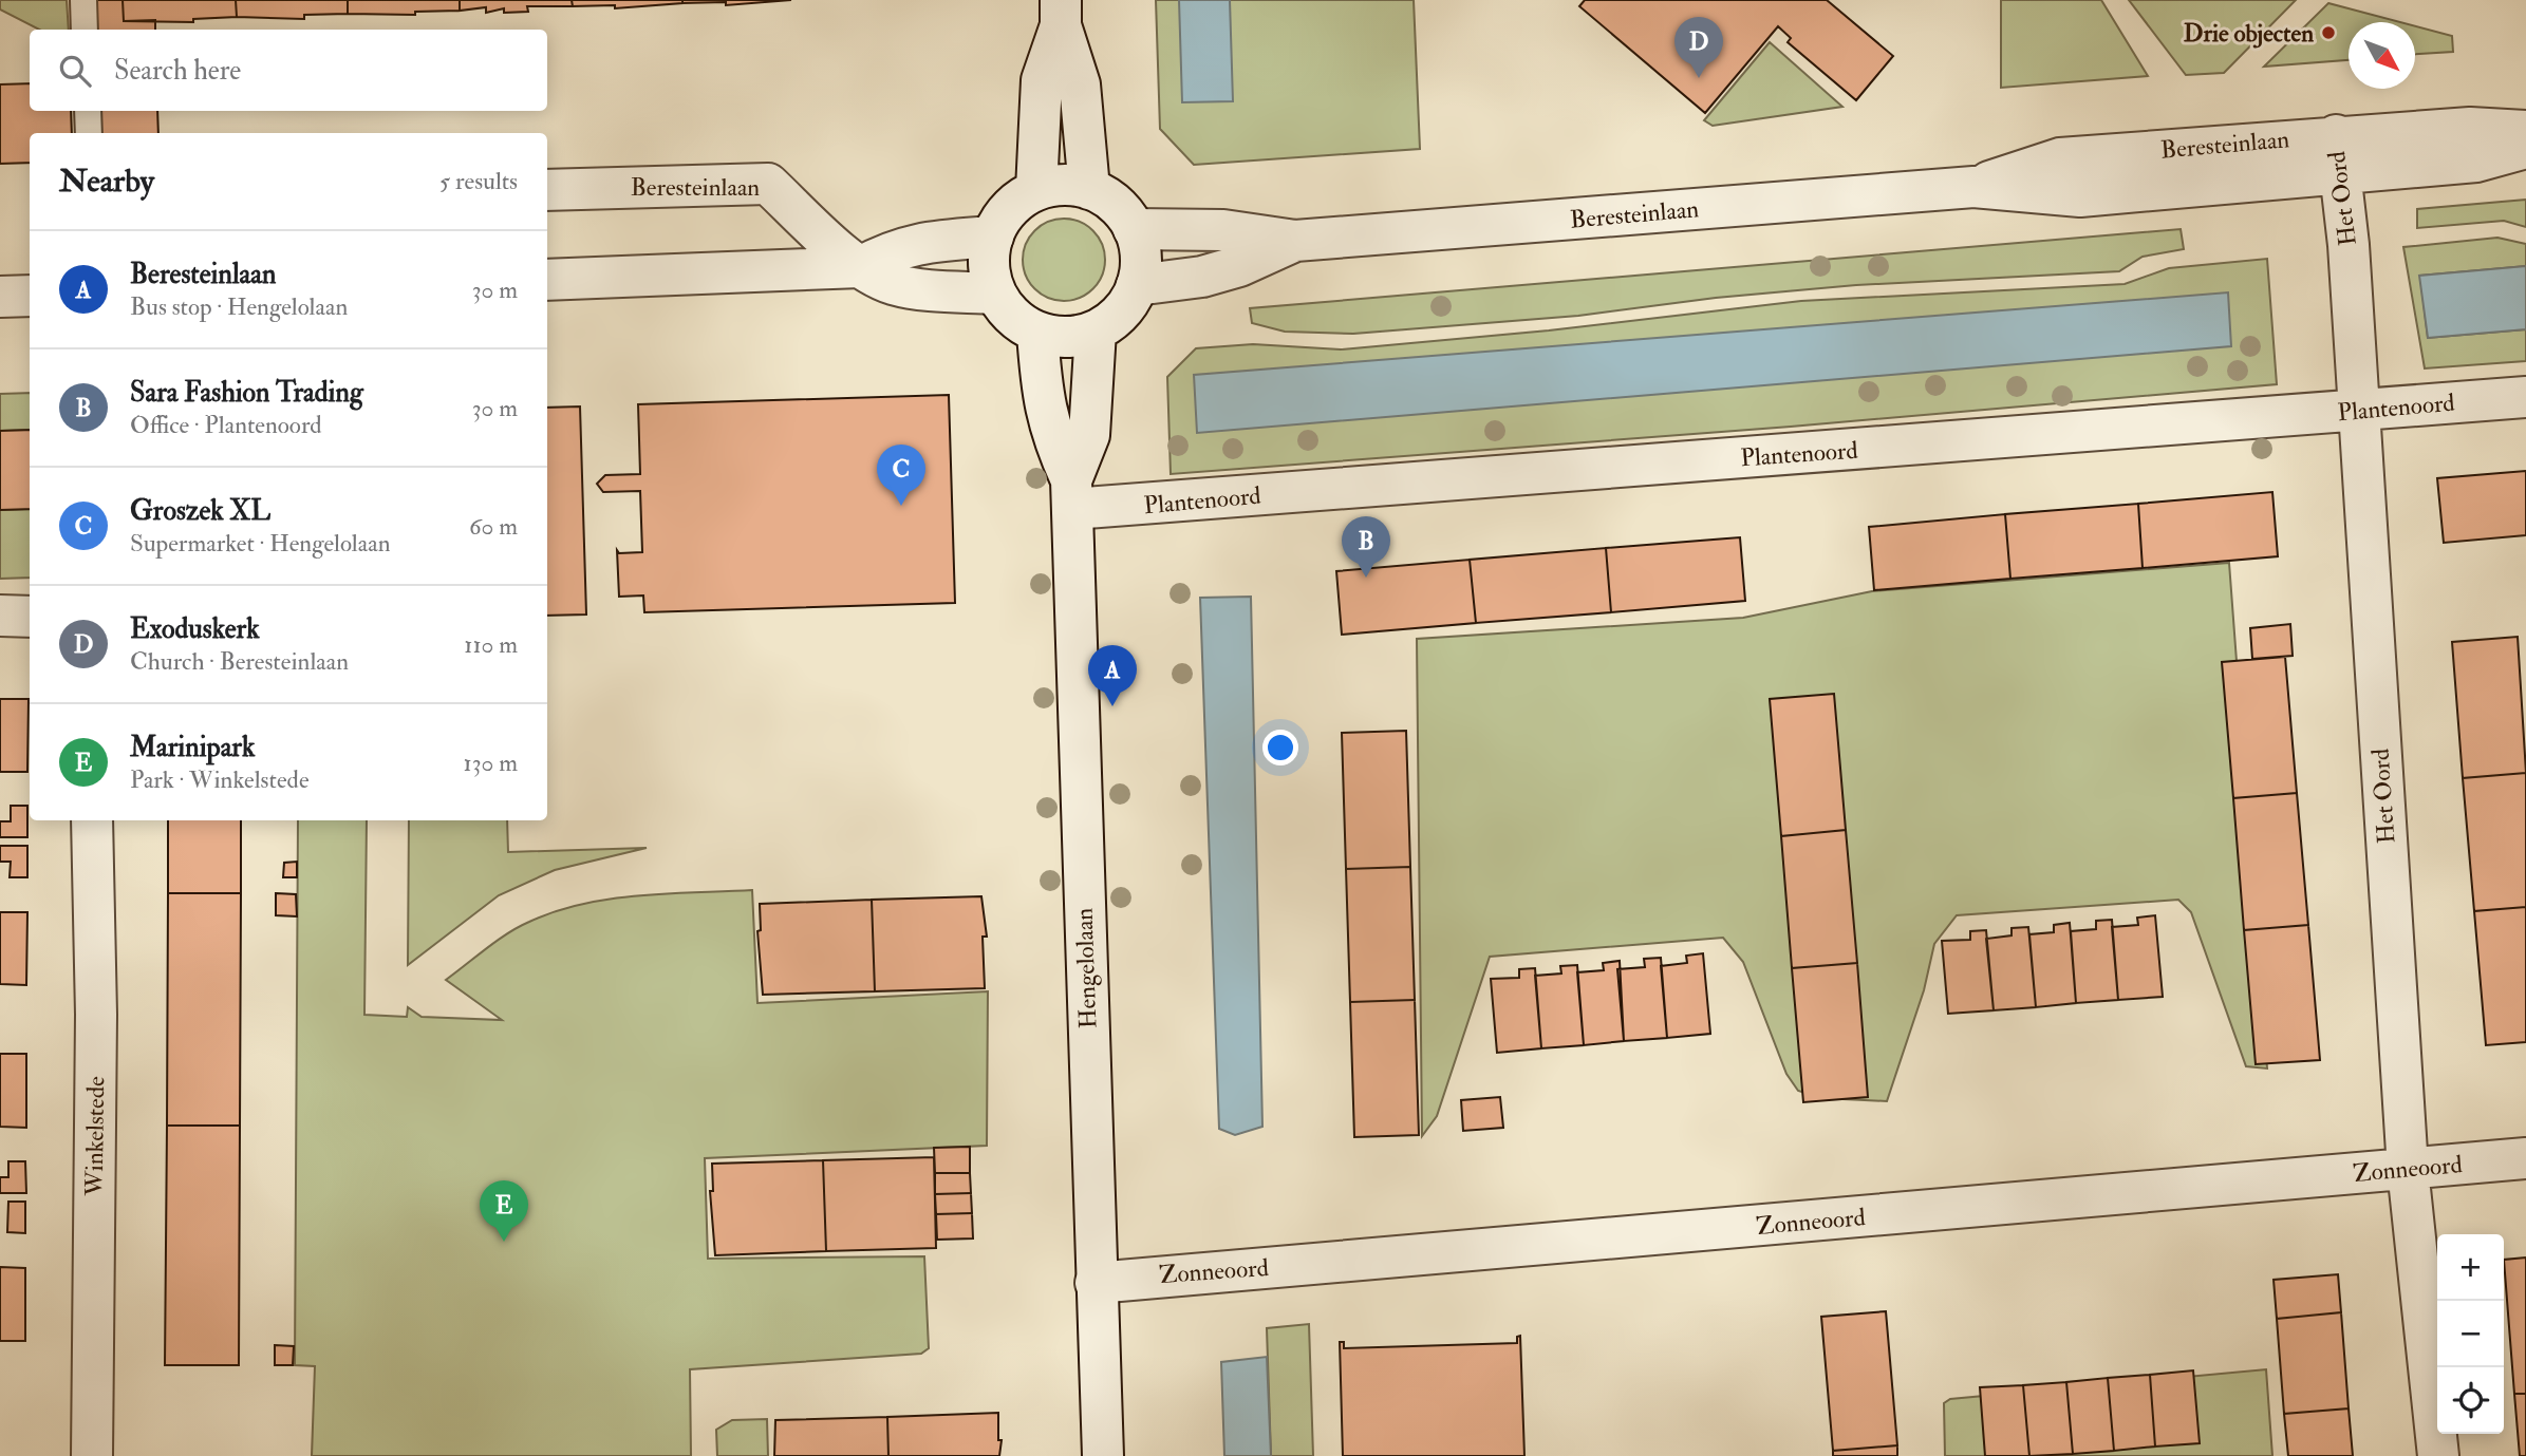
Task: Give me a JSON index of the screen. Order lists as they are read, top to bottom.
{
  "streets": {
    "street": [
      "Beresteinlaan",
      "Het Oord",
      "Plantenoord",
      "Hengelolaan",
      "Winkelstede",
      "Zonneoord"
    ]
  },
  "crossings": [
    ["Beresteinlaan", "Het Oord"],
    ["Beresteinlaan", "Hengelolaan"],
    ["Het Oord", "Plantenoord"],
    ["Het Oord", "Zonneoord"],
    ["Plantenoord", "Hengelolaan"],
    ["Hengelolaan", "Zonneoord"]
  ],
  "places": ["Drie objecten"],
  "north": "bottom right",
  "page": {
    "pins": [
      "D",
      "C",
      "B",
      "A",
      "E"
    ],
    "search": "Search here",
    "heading": ["Nearby", "5 results"],
    "list": [
      {
        "mark": "A",
        "name": "Beresteinlaan",
        "note": "Bus stop · Hengelolaan",
        "value": "30 m"
      },
      {
        "mark": "B",
        "name": "Sara Fashion Trading",
        "note": "Office · Plantenoord",
        "value": "30 m"
      },
      {
        "mark": "C",
        "name": "Groszek XL",
        "note": "Supermarket · Hengelolaan",
        "value": "60 m"
      },
      {
        "mark": "D",
        "name": "Exoduskerk",
        "note": "Church · Beresteinlaan",
        "value": "110 m"
      },
      {
        "mark": "E",
        "name": "Marinipark",
        "note": "Park · Winkelstede",
        "value": "130 m"
      }
    ],
    "map_buttons": ["+", "−"]
  }
}
